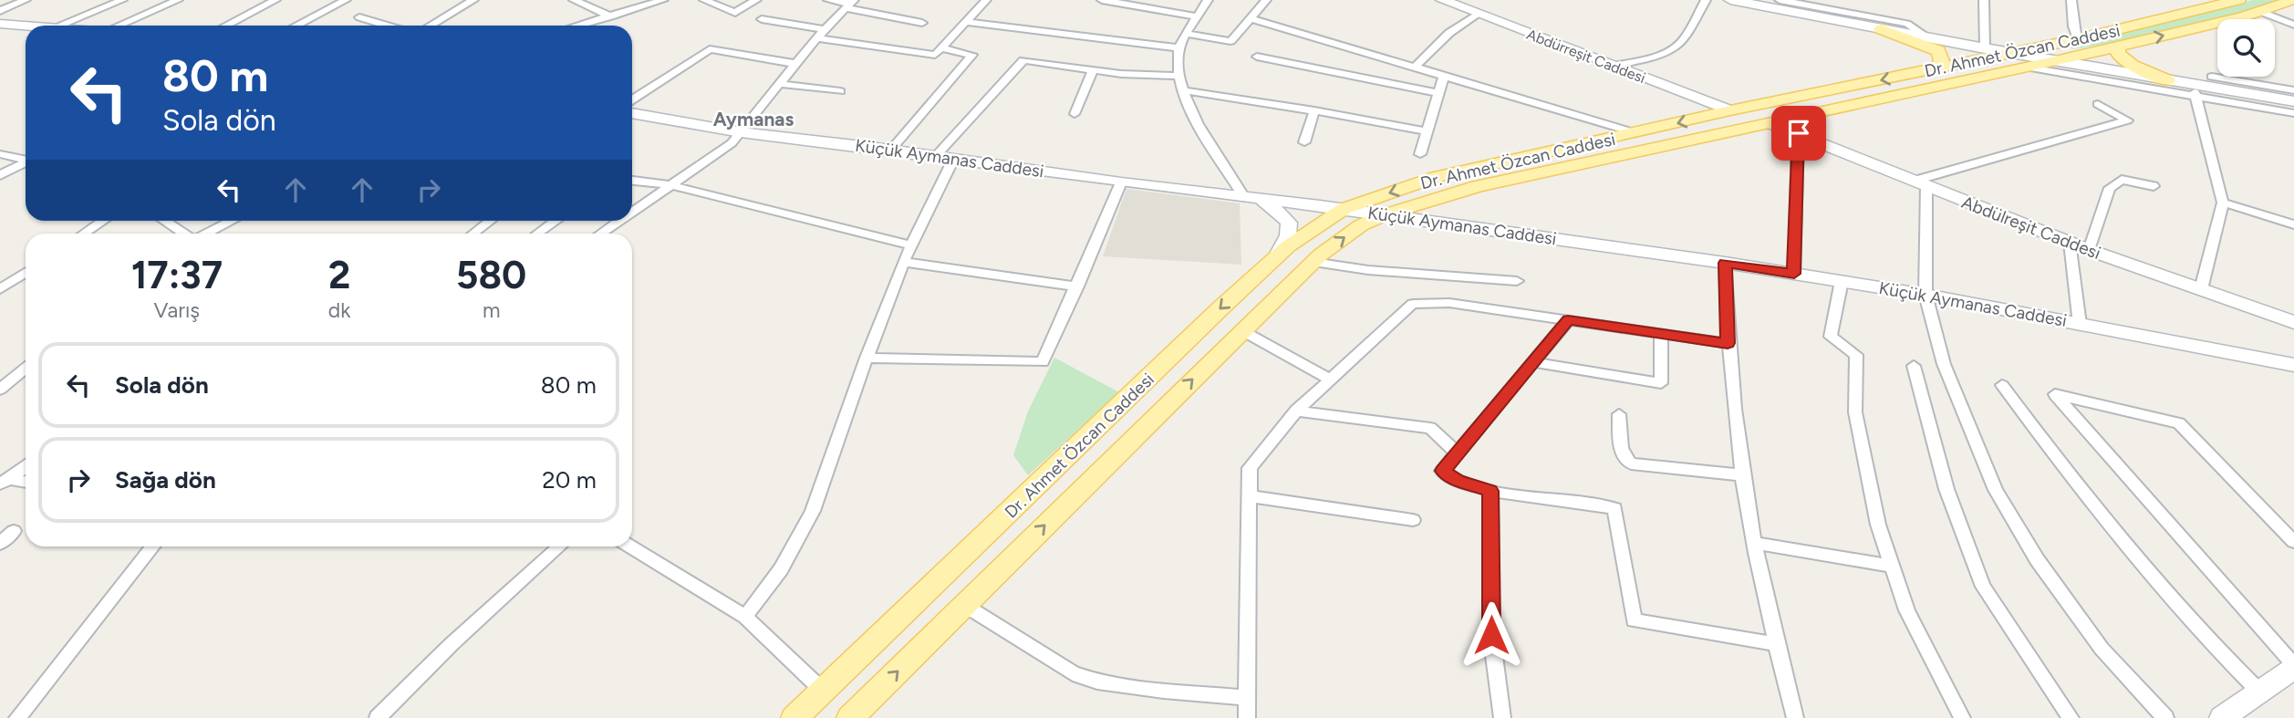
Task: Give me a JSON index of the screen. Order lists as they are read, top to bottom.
{
  "streets": {
    "main road": ["Dr. Ahmet Özcan Caddesi"],
    "street": ["Abdürreşit Caddesi", "Küçük Aymanas Caddesi", "Abdülreşit Caddesi"]
  },
  "crossings": [
    ["Dr. Ahmet Özcan Caddesi", "Abdürreşit Caddesi"],
    ["Dr. Ahmet Özcan Caddesi", "Küçük Aymanas Caddesi"],
    ["Dr. Ahmet Özcan Caddesi", "Abdülreşit Caddesi"]
  ],
  "districts": ["Aymanas"],
  "page": {
    "turn": ["80 m", "Sola dön"],
    "eta": [
      "17:37",
      "Varış",
      "2",
      "dk",
      "580",
      "m"
    ],
    "list": [
      {
        "name": "Sola dön",
        "value": "80 m"
      },
      {
        "name": "Sağa dön",
        "value": "20 m"
      }
    ]
  }
}
